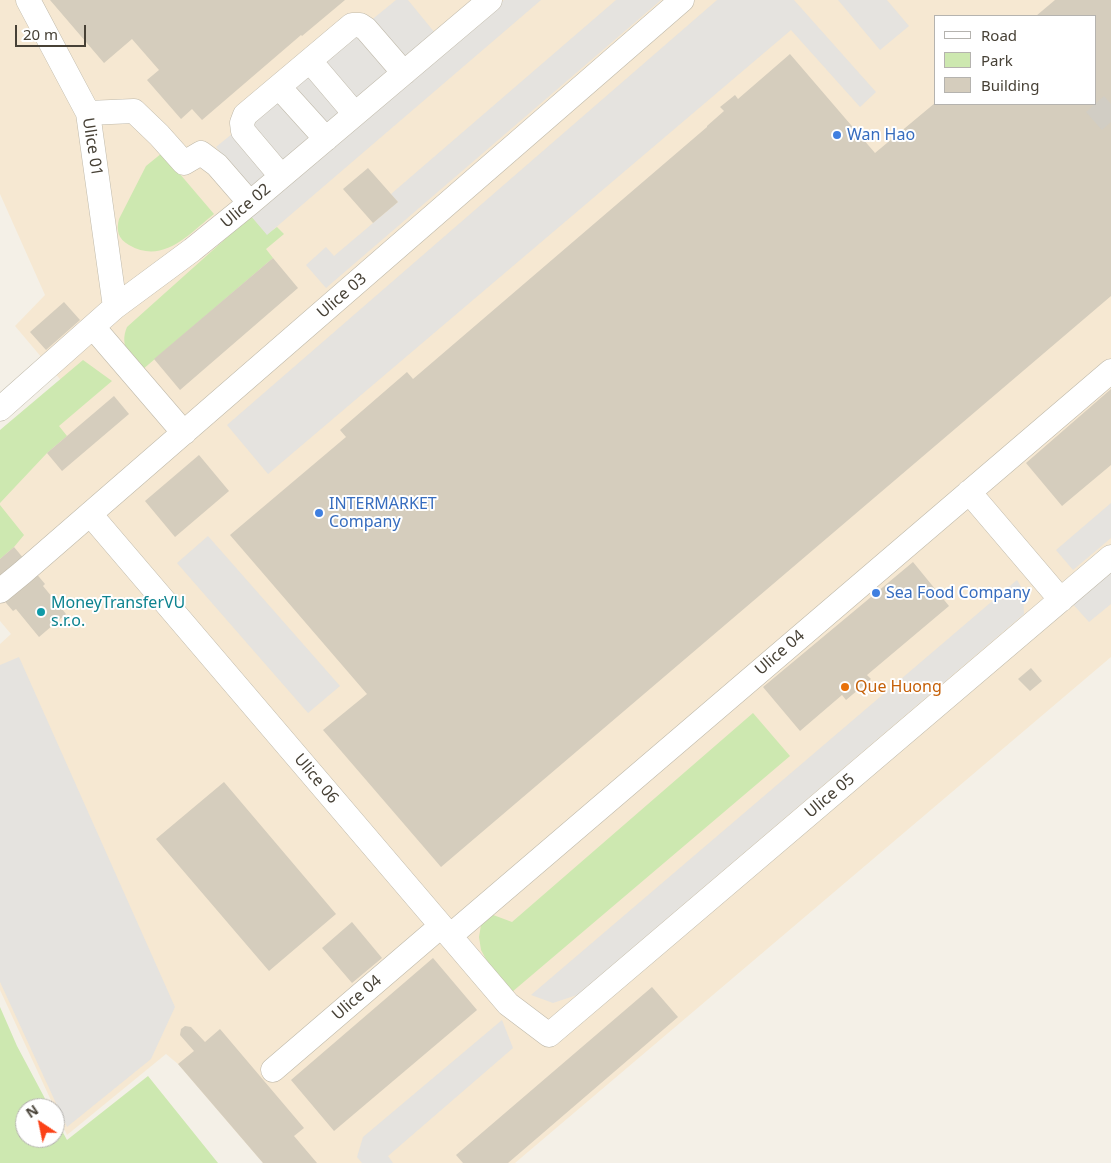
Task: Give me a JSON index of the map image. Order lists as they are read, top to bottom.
{
  "streets": {
    "street": [
      "Ulice 01",
      "Ulice 02",
      "Ulice 03",
      "Ulice 04",
      "Ulice 06",
      "Ulice 05"
    ]
  },
  "crossings": [
    ["Ulice 01", "Ulice 02"],
    ["Ulice 03", "Ulice 06"],
    ["Ulice 04", "Ulice 06"],
    ["Ulice 06", "Ulice 05"]
  ],
  "places": [
    "Wan Hao",
    "INTERMARKET Company",
    "Sea Food Company",
    "MoneyTransferVU s.r.o.",
    "Que Huong"
  ],
  "legend": ["Road", "Park", "Building"],
  "scale_bar": "20 m",
  "north": "top left"
}
